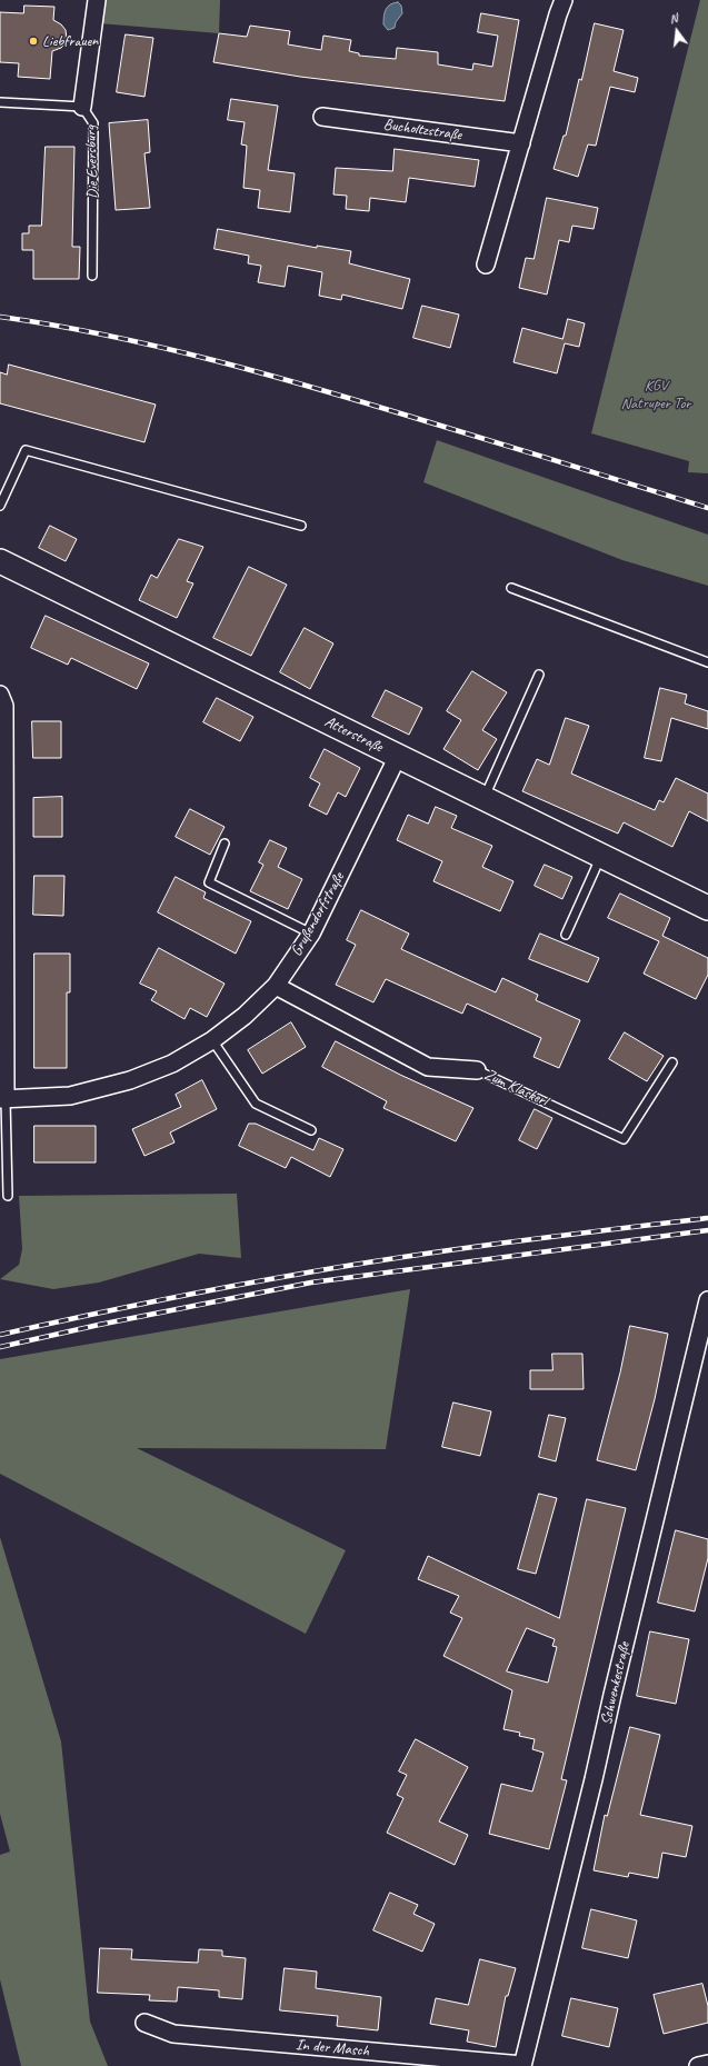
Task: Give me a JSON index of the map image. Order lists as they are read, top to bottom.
{
  "streets": {
    "street": [
      "Bucholtzstraße",
      "Die Eversburg",
      "Atterstraße",
      "Grußendorfstraße",
      "Zum Klaskerl",
      "Schwenkestraße",
      "In der Masch"
    ]
  },
  "crossings": [
    ["Atterstraße", "Grußendorfstraße"],
    ["Grußendorfstraße", "Zum Klaskerl"],
    ["Schwenkestraße", "In der Masch"]
  ],
  "parks": ["KGV Natruper Tor"],
  "places": ["Liebfrauen"],
  "north": "top"
}
